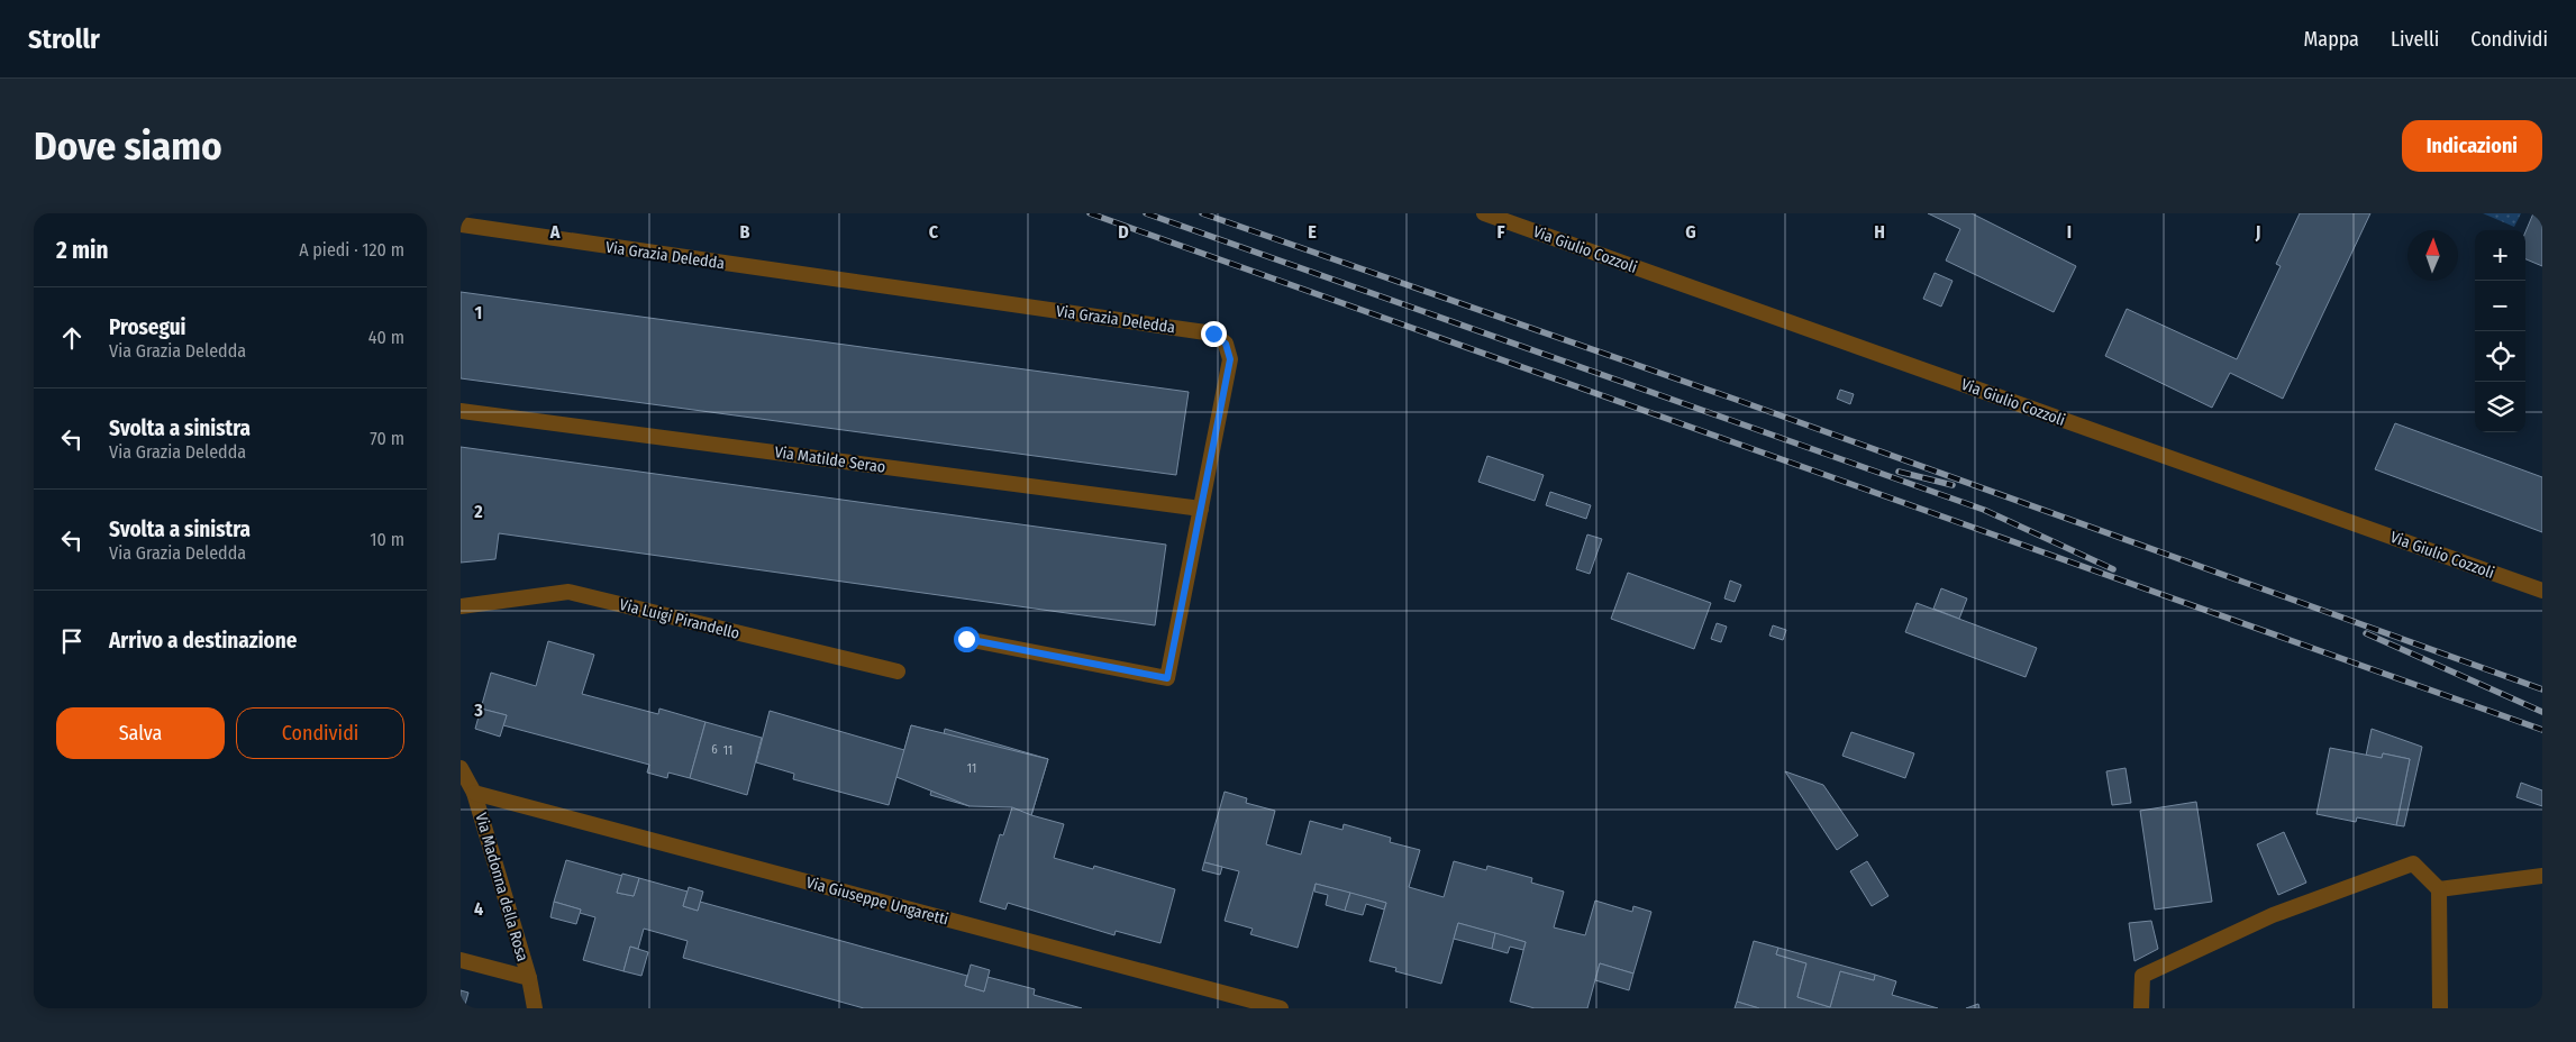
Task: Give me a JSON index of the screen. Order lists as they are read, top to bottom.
{
  "streets": {
    "street": [
      "Via Giulio Cozzoli",
      "Via Grazia Deledda",
      "Via Matilde Serao",
      "Via Luigi Pirandello",
      "Via Madonna della Rosa",
      "Via Giuseppe Ungaretti"
    ]
  },
  "crossings": [
    ["Via Grazia Deledda", "Via Matilde Serao"],
    ["Via Madonna della Rosa", "Via Giuseppe Ungaretti"]
  ],
  "house_numbers": ["6", "11", "11"],
  "north": "top",
  "page": {
    "header": "Strollr",
    "nav": ["Mappa", "Livelli", "Condividi"],
    "buttons": [
      "Indicazioni",
      ["Salva", "Condividi"]
    ],
    "title": "Dove siamo",
    "heading": ["2 min", "A piedi · 120 m"],
    "map_buttons": ["+", "−"],
    "list": [
      ["Prosegui", "Via Grazia Deledda", "40 m"],
      ["Svolta a sinistra", "Via Grazia Deledda", "70 m"],
      ["Svolta a sinistra", "Via Grazia Deledda", "10 m"],
      "Arrivo a destinazione"
    ]
  },
  "grid": {
    "columns": [
      "A",
      "B",
      "C",
      "D",
      "E",
      "F",
      "G",
      "H",
      "I",
      "J"
    ],
    "rows": [
      "1",
      "2",
      "3",
      "4"
    ]
  }
}
